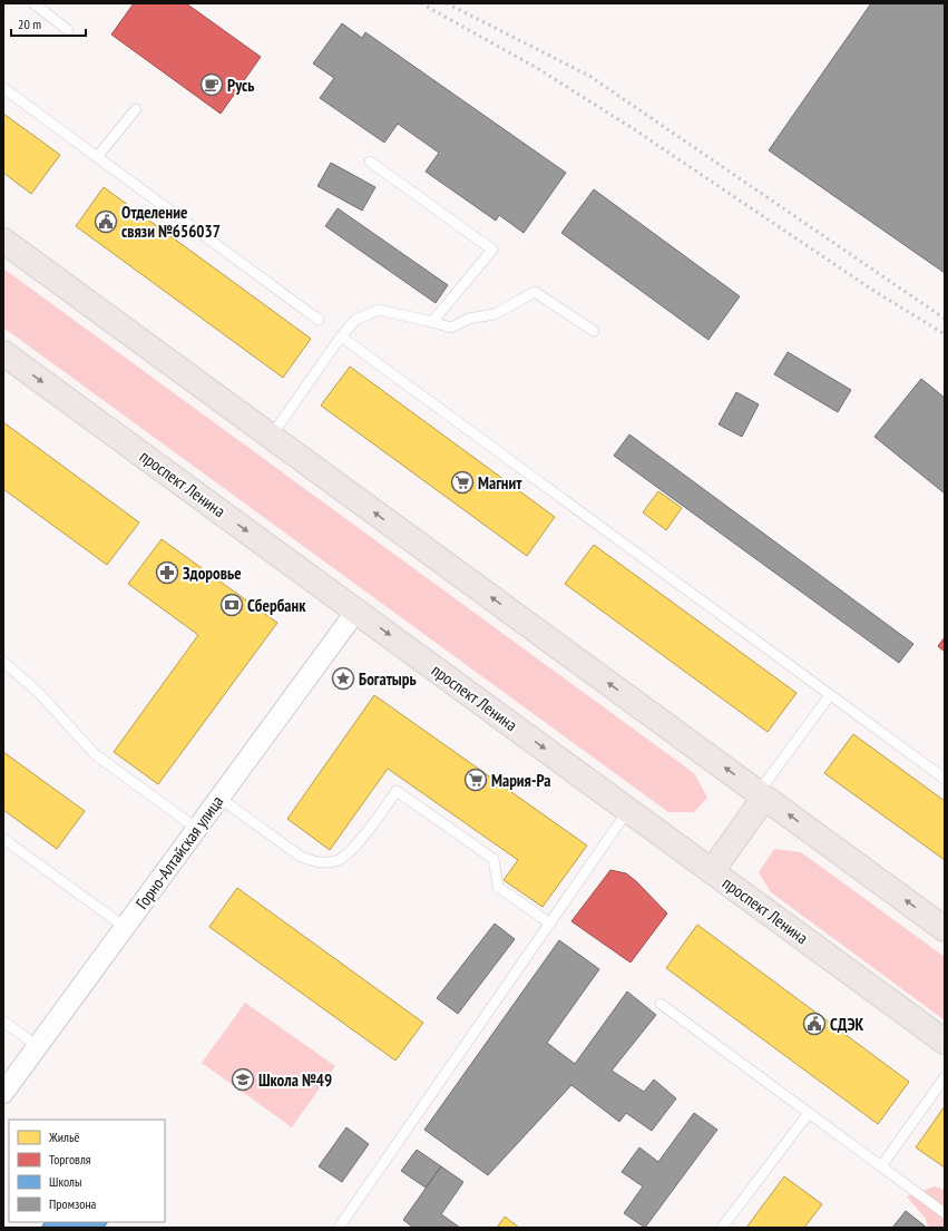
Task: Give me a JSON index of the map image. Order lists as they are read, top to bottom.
{
  "streets": {
    "main road": ["проспект Ленина"],
    "street": ["Горно-Алтайская улица"]
  },
  "crossings": [
    ["проспект Ленина", "Горно-Алтайская улица"]
  ],
  "places": {
    "cafe": ["Русь"],
    "public building": ["Отделение связи №656037", "СДЭК"],
    "supermarket": ["Магнит", "Мария-Ра"],
    "pharmacy": ["Здоровье"],
    "bank": ["Сбербанк"],
    "place": ["Богатырь"],
    "school or university": ["Школа №49"]
  },
  "legend": [
    "Жильё",
    "Торговля",
    "Школы",
    "Промзона"
  ],
  "scale_bar": "20 m"
}
